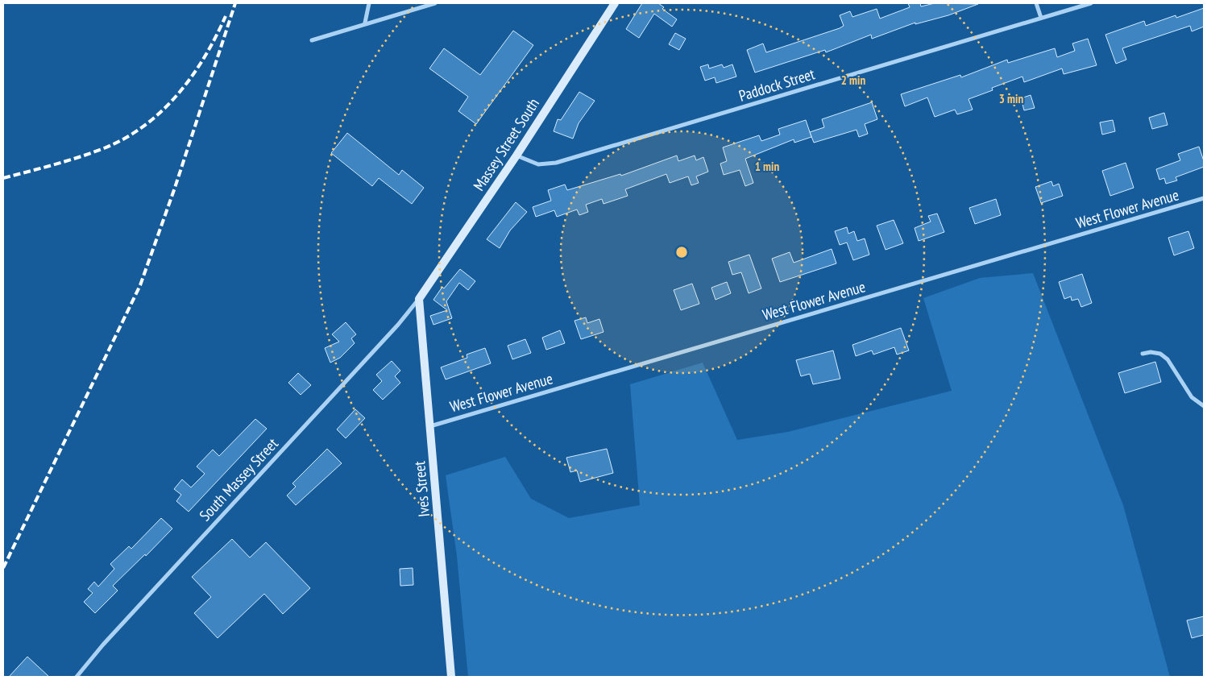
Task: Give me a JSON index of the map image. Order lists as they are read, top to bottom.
{
  "streets": {
    "street": [
      "Paddock Street",
      "Massey Street South",
      "West Flower Avenue",
      "South Massey Street",
      "Ives Street"
    ]
  },
  "crossings": [
    ["Paddock Street", "Massey Street South"],
    ["Massey Street South", "South Massey Street"],
    ["Massey Street South", "Ives Street"],
    ["West Flower Avenue", "Ives Street"],
    ["South Massey Street", "Ives Street"]
  ],
  "rings": ["2 min", "3 min", "1 min"]
}
